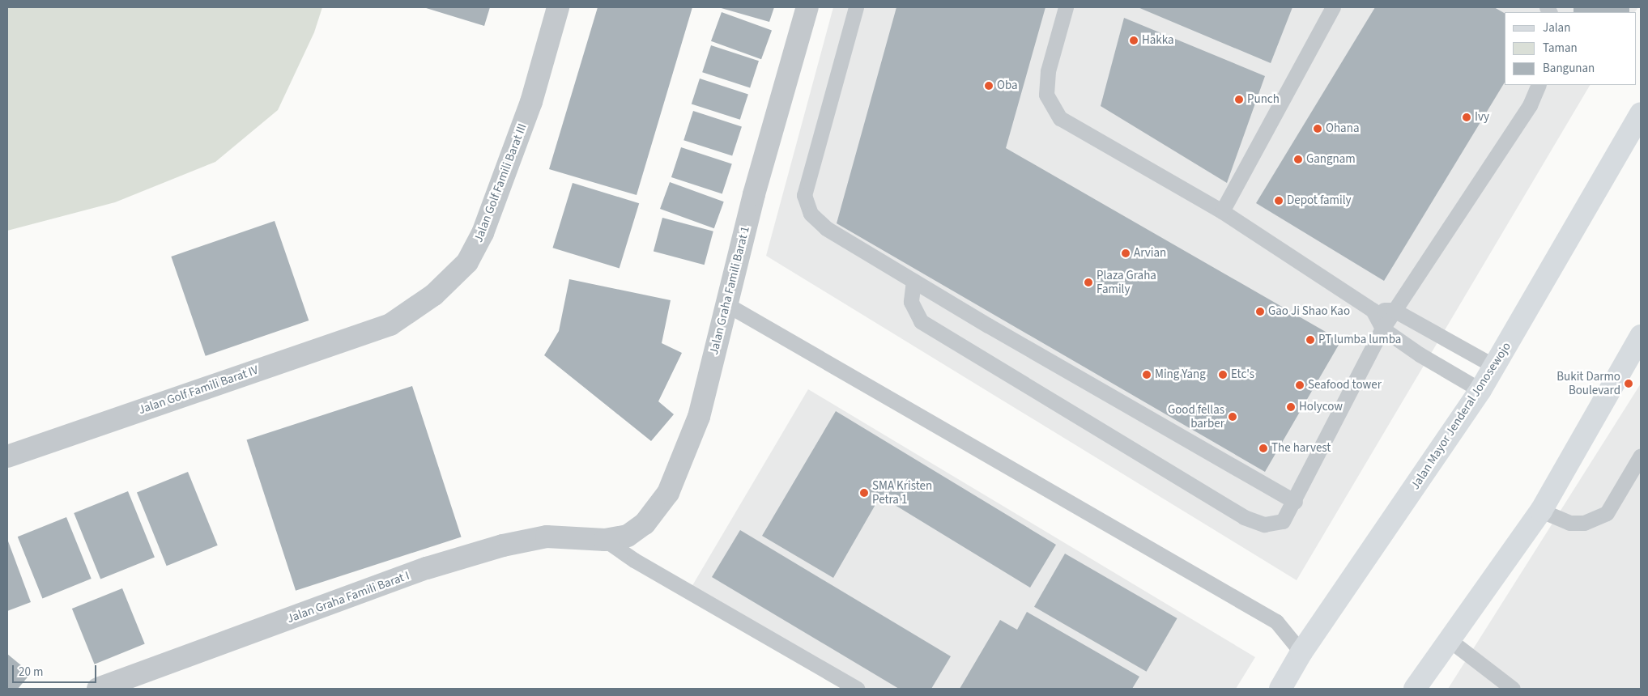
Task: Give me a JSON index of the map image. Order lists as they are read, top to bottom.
{
  "streets": {
    "main road": ["Jalan Mayor Jenderal Jonosewojo"],
    "street": [
      "Jalan Golf Famili Barat III",
      "Jalan Graha Famili Barat 1",
      "Jalan Golf Famili Barat IV",
      "Jalan Graha Famili Barat I"
    ]
  },
  "crossings": [
    ["Jalan Golf Famili Barat III", "Jalan Golf Famili Barat IV"],
    ["Jalan Graha Famili Barat 1", "Jalan Graha Famili Barat I"]
  ],
  "places": [
    "Hakka",
    "Oba",
    "Punch",
    "Ivy",
    "Ohana",
    "Gangnam",
    "Depot family",
    "Arvian",
    "Plaza Graha Family",
    "Gao Ji Shao Kao",
    "PT lumba lumba",
    "Ming Yang",
    "Etc's",
    "Bukit Darmo Boulevard",
    "Seafood tower",
    "Holycow",
    "Good fellas barber",
    "The harvest",
    "SMA Kristen Petra 1"
  ],
  "legend": ["Jalan", "Taman", "Bangunan"],
  "scale_bar": "20 m"
}
